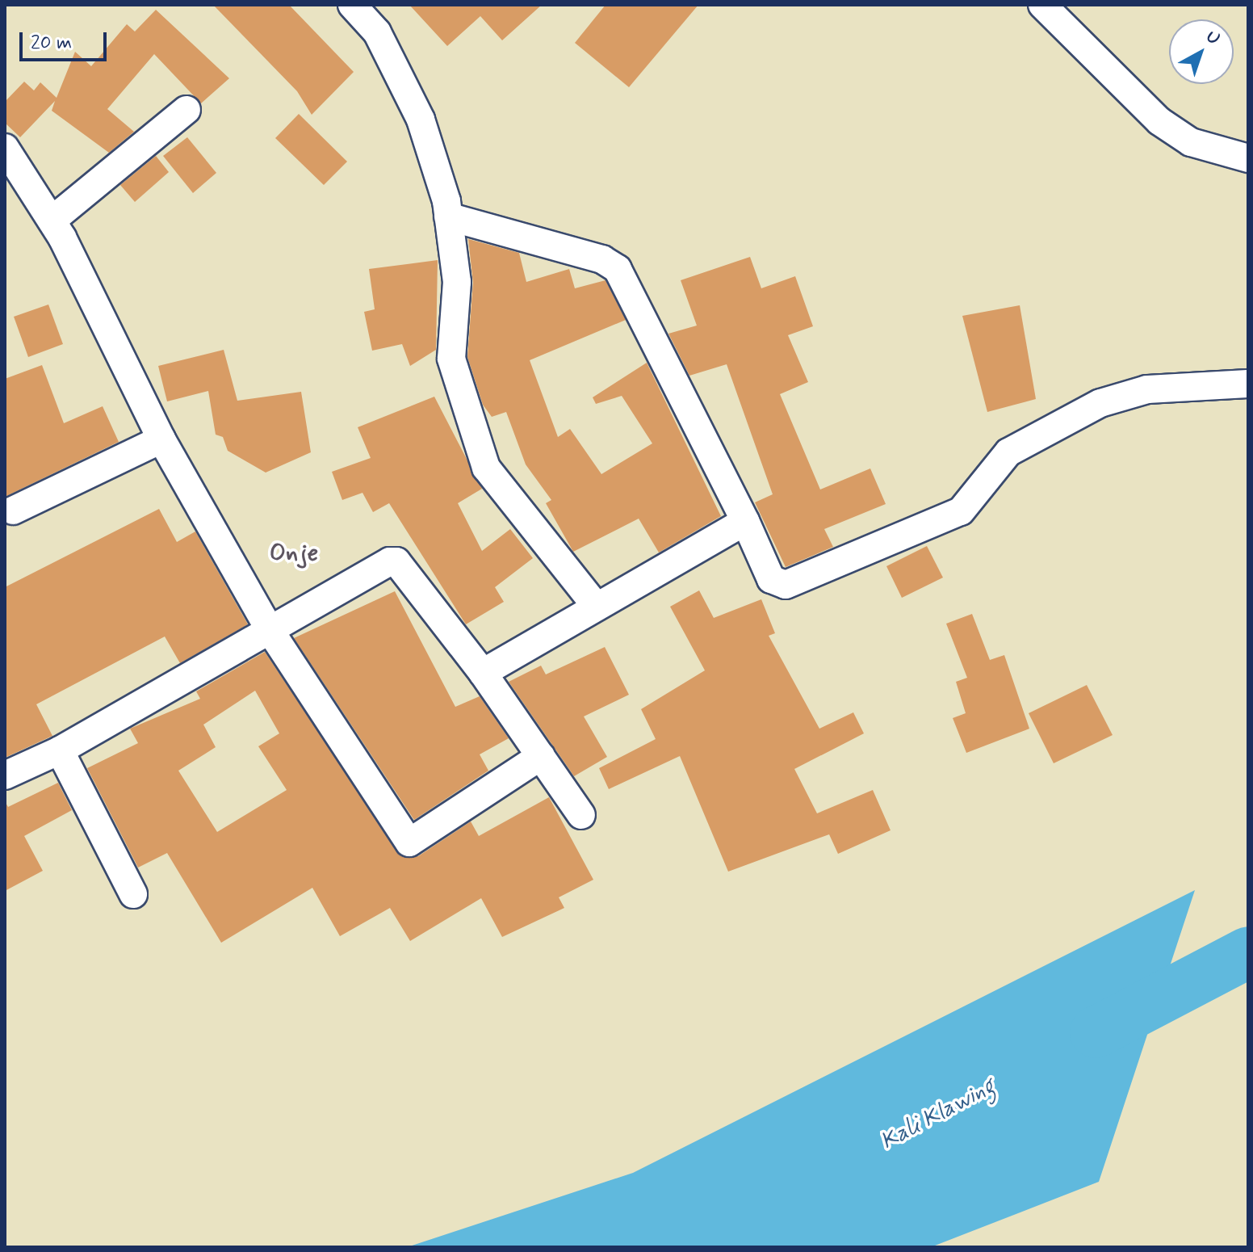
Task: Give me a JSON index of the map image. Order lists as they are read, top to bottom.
{
  "districts": ["Onje"],
  "water": ["Kali Klawing"],
  "scale_bar": "20 m",
  "north": "top right"
}
